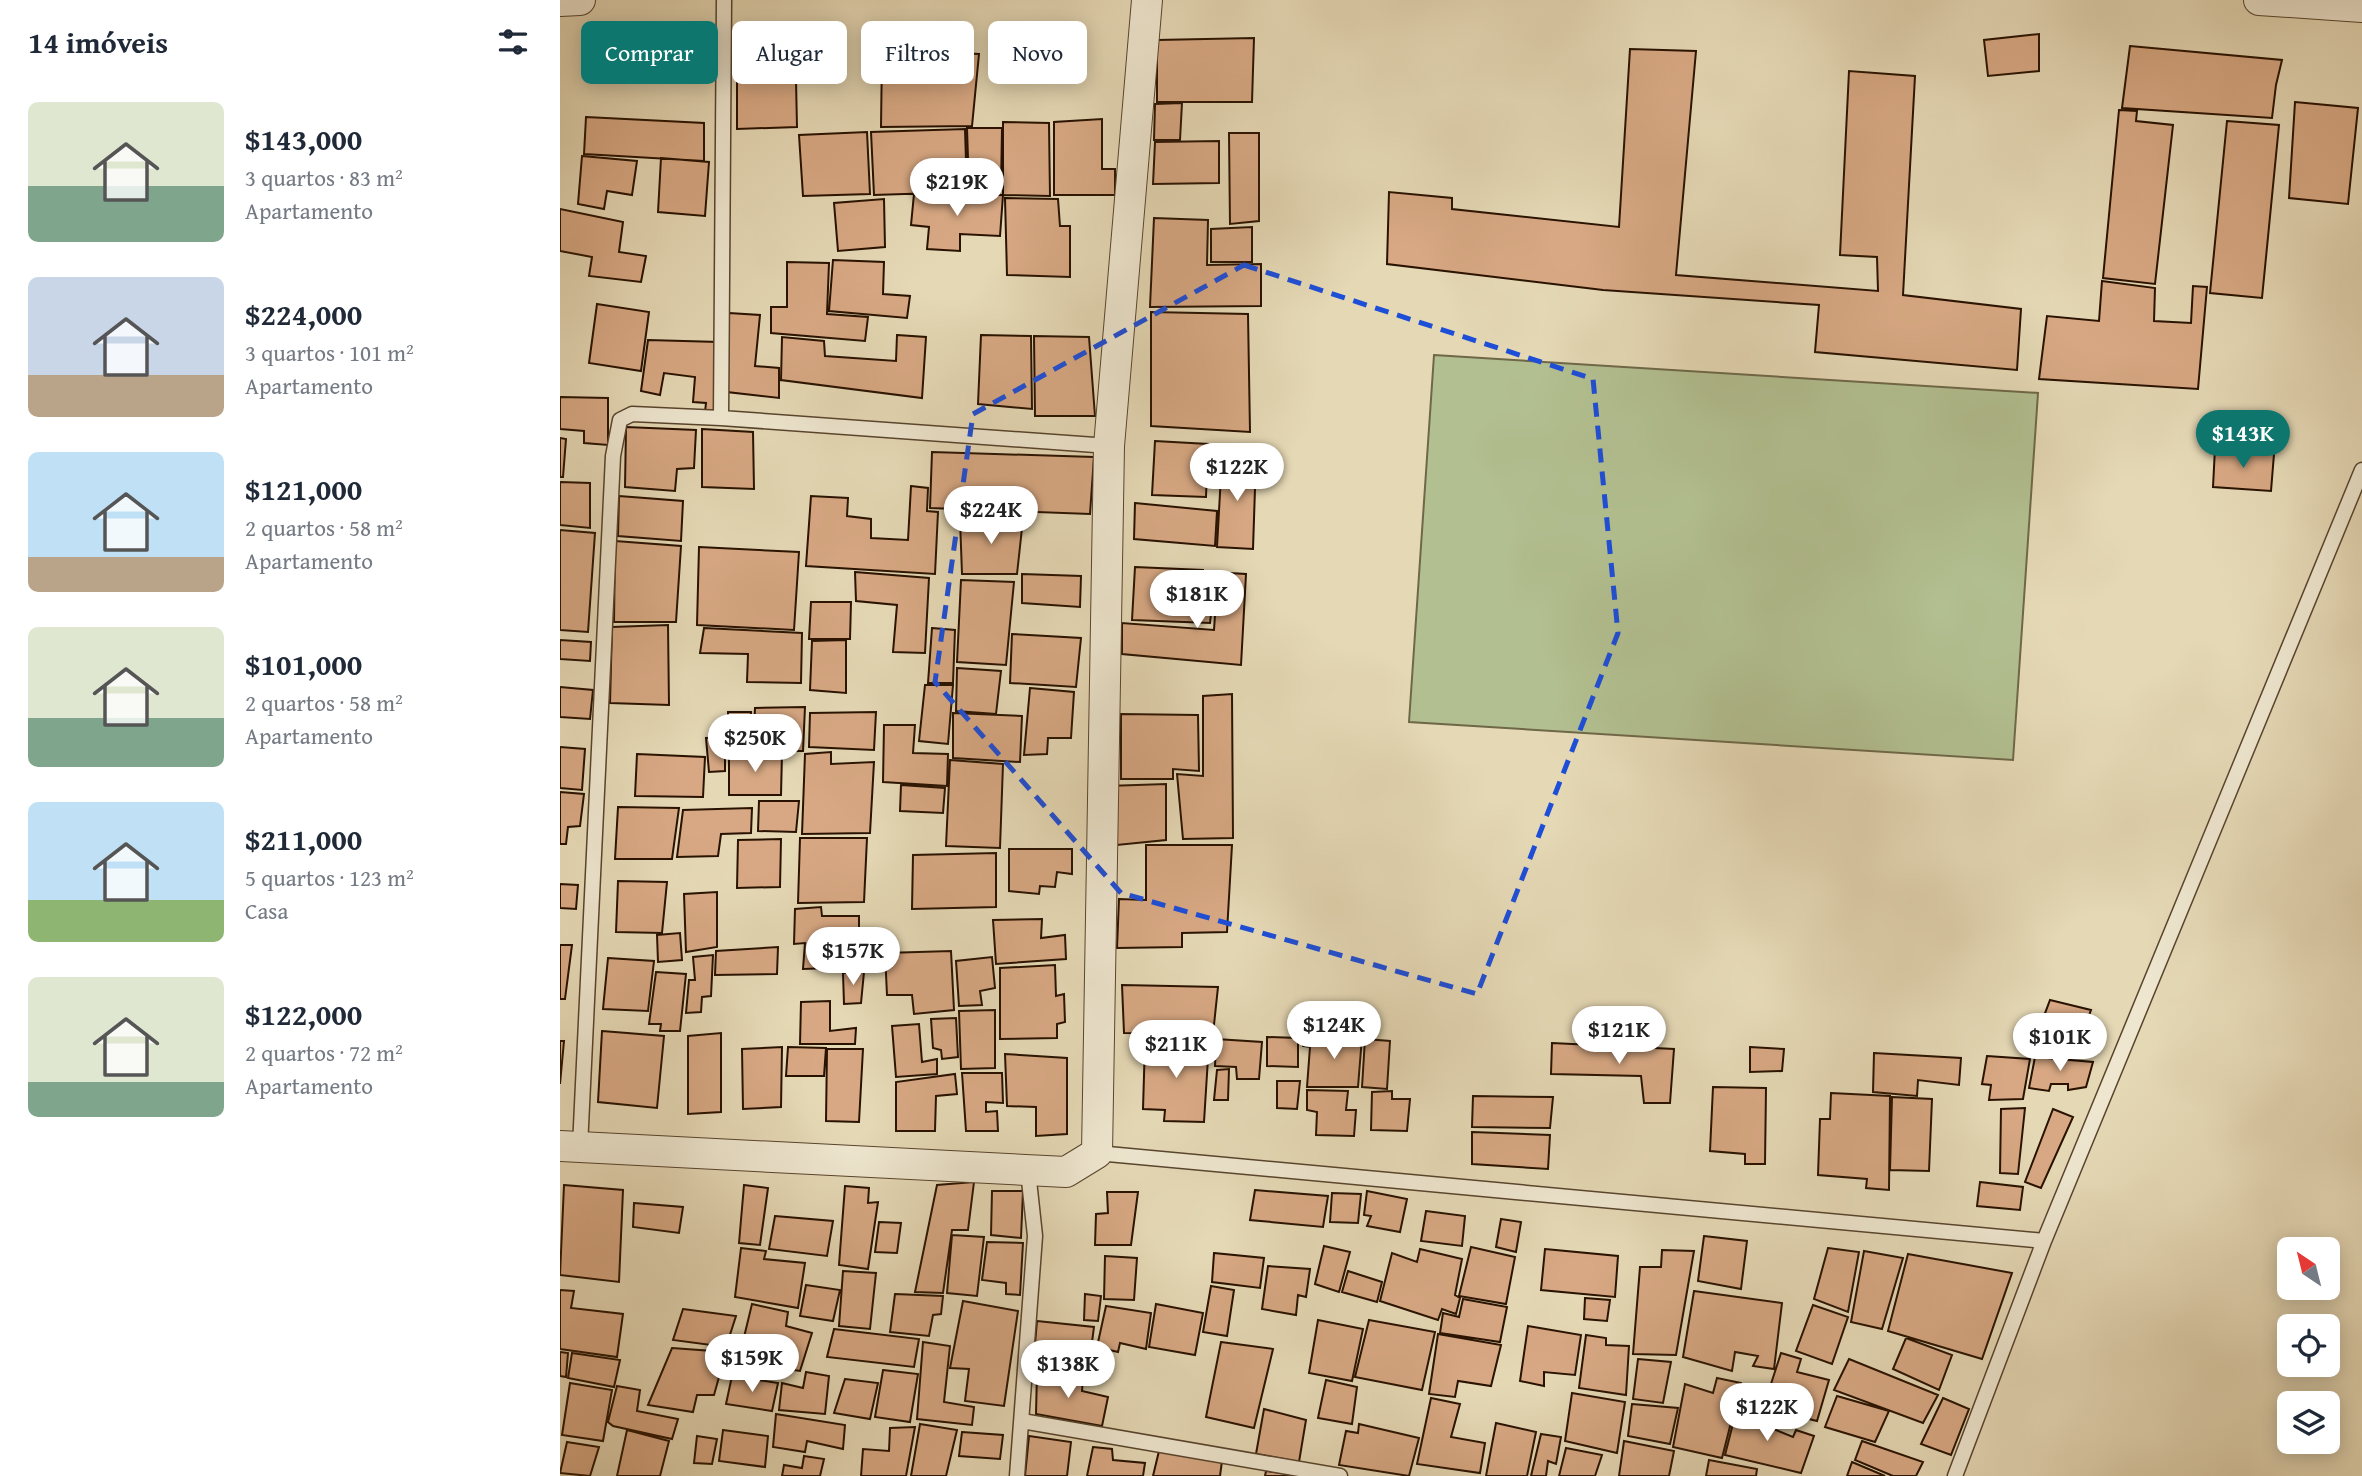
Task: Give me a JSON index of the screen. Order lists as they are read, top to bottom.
{
  "north": "top left",
  "page": {
    "heading": "14 imóveis",
    "chip": [
      "Comprar",
      "Alugar",
      "Filtros",
      "Novo"
    ],
    "list": [
      {
        "name": "$143,000",
        "note": "3 quartos · 83 m² · Apartamento"
      },
      {
        "name": "$224,000",
        "note": "3 quartos · 101 m² · Apartamento"
      },
      {
        "name": "$121,000",
        "note": "2 quartos · 58 m² · Apartamento"
      },
      {
        "name": "$101,000",
        "note": "2 quartos · 58 m² · Apartamento"
      },
      {
        "name": "$211,000",
        "note": "5 quartos · 123 m² · Casa"
      },
      {
        "name": "$122,000",
        "note": "2 quartos · 72 m² · Apartamento"
      }
    ],
    "price": [
      "$219K",
      "$143K",
      "$122K",
      "$224K",
      "$181K",
      "$250K",
      "$157K",
      "$124K",
      "$121K",
      "$101K",
      "$211K",
      "$159K",
      "$138K",
      "$122K"
    ]
  }
}
